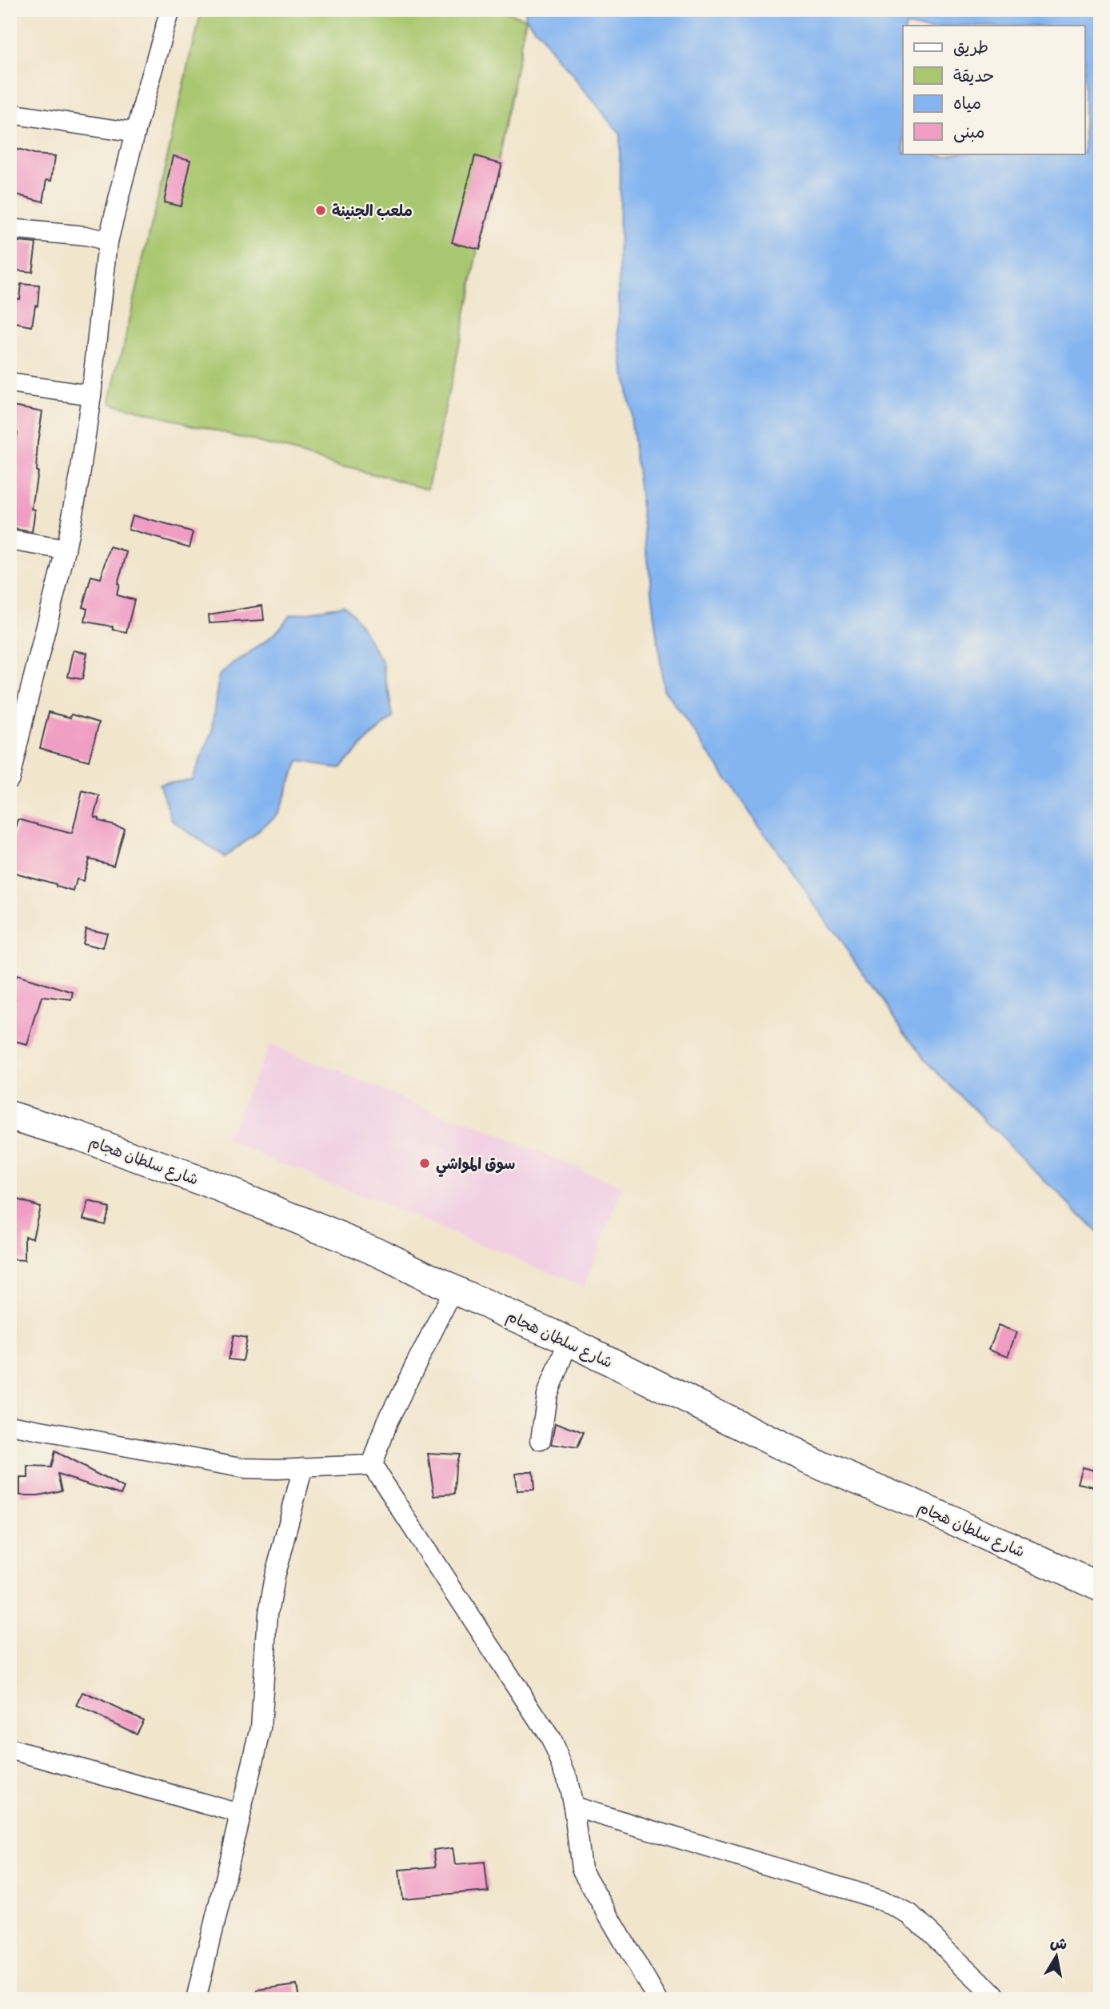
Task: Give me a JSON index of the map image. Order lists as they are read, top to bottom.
{
  "streets": {
    "highway": ["شارع سلطان هجام"]
  },
  "places": ["ملعب الجنينة", "سوق المواشي"],
  "legend": [
    "طريق",
    "حديقة",
    "مياه",
    "مبنى"
  ],
  "north": "top"
}
